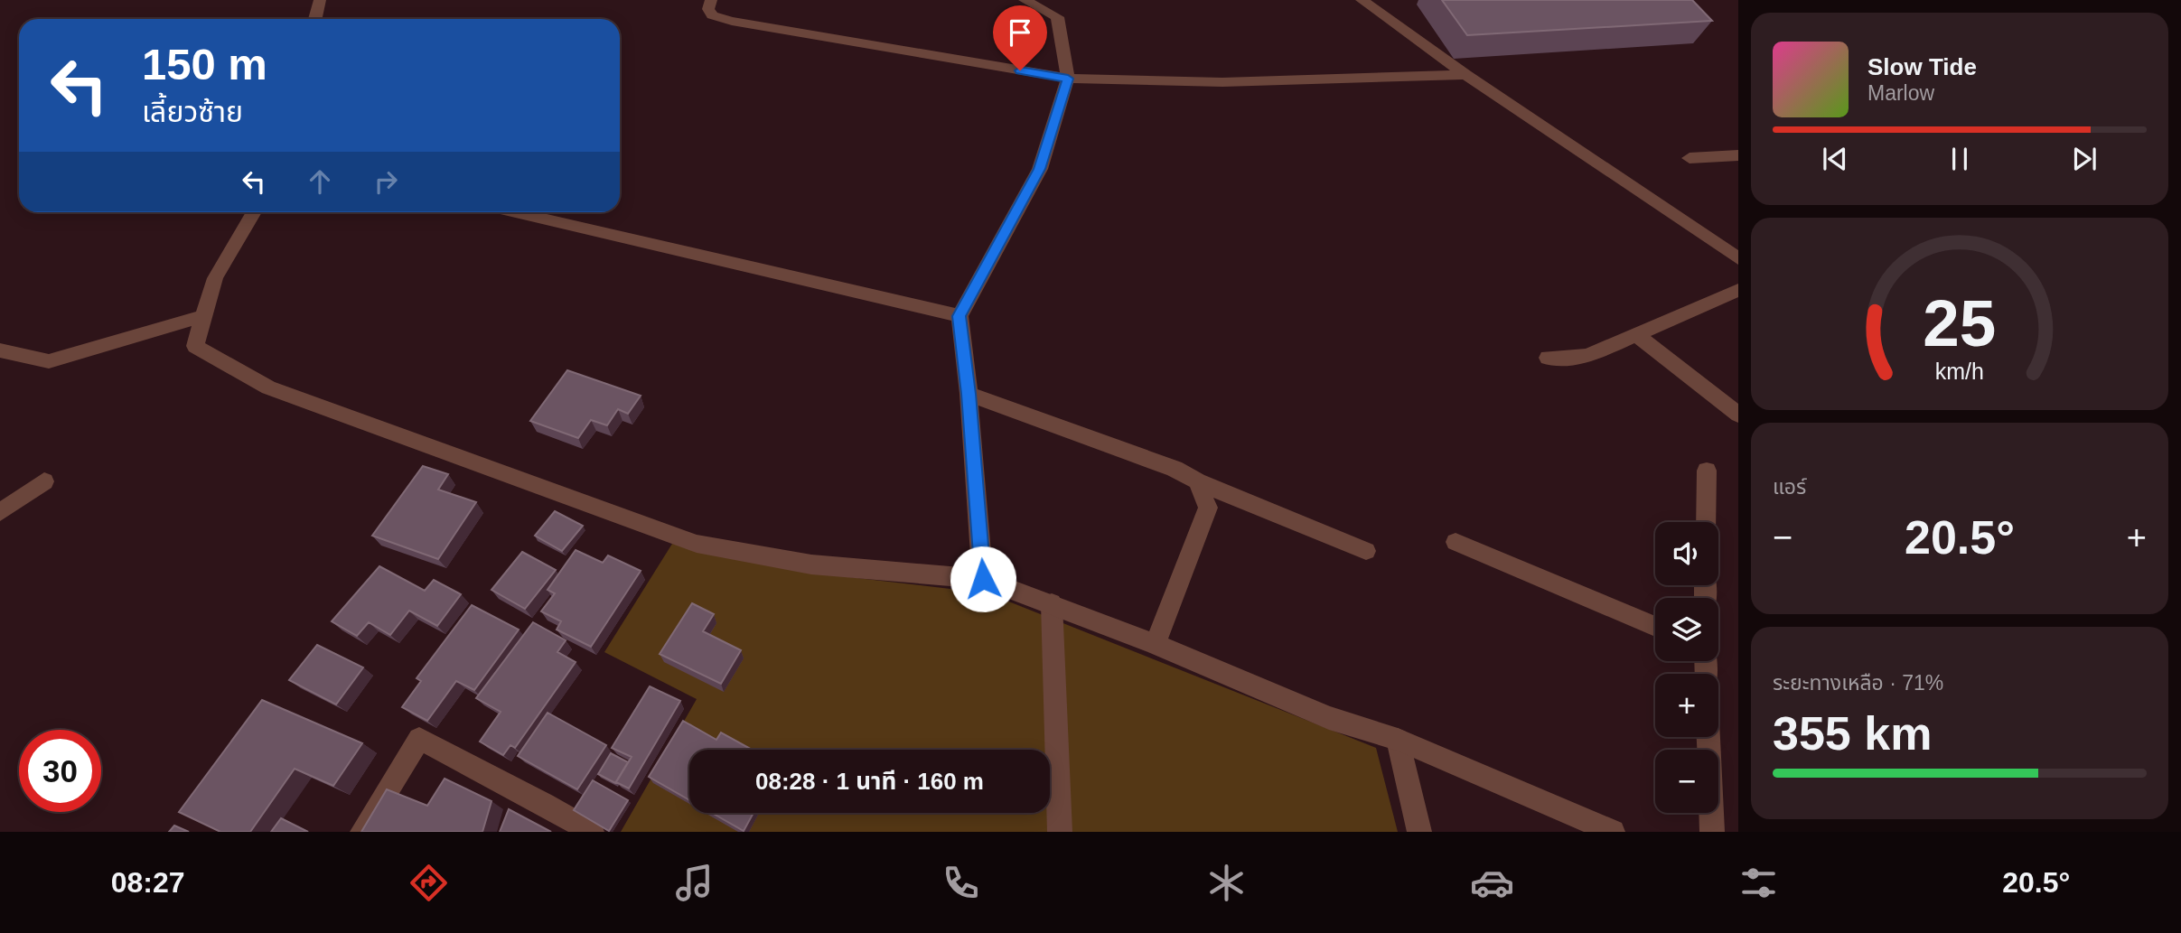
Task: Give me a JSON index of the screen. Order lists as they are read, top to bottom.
{
  "page": {
    "turn": ["150 m", "เลี้ยวซ้าย"],
    "song": ["Slow Tide", "Marlow"],
    "tile": [
      "แอร์",
      ["ระยะทางเหลือ · 71%", "355 km"]
    ],
    "heat": ["−", "20.5°", "+"],
    "map_buttons": ["+", "−"],
    "limit": "30",
    "trip": "08:28 · 1 นาที · 160 m",
    "tabs": ["08:27", "20.5°"],
    "gauge": ["25", "km/h"]
  }
}
